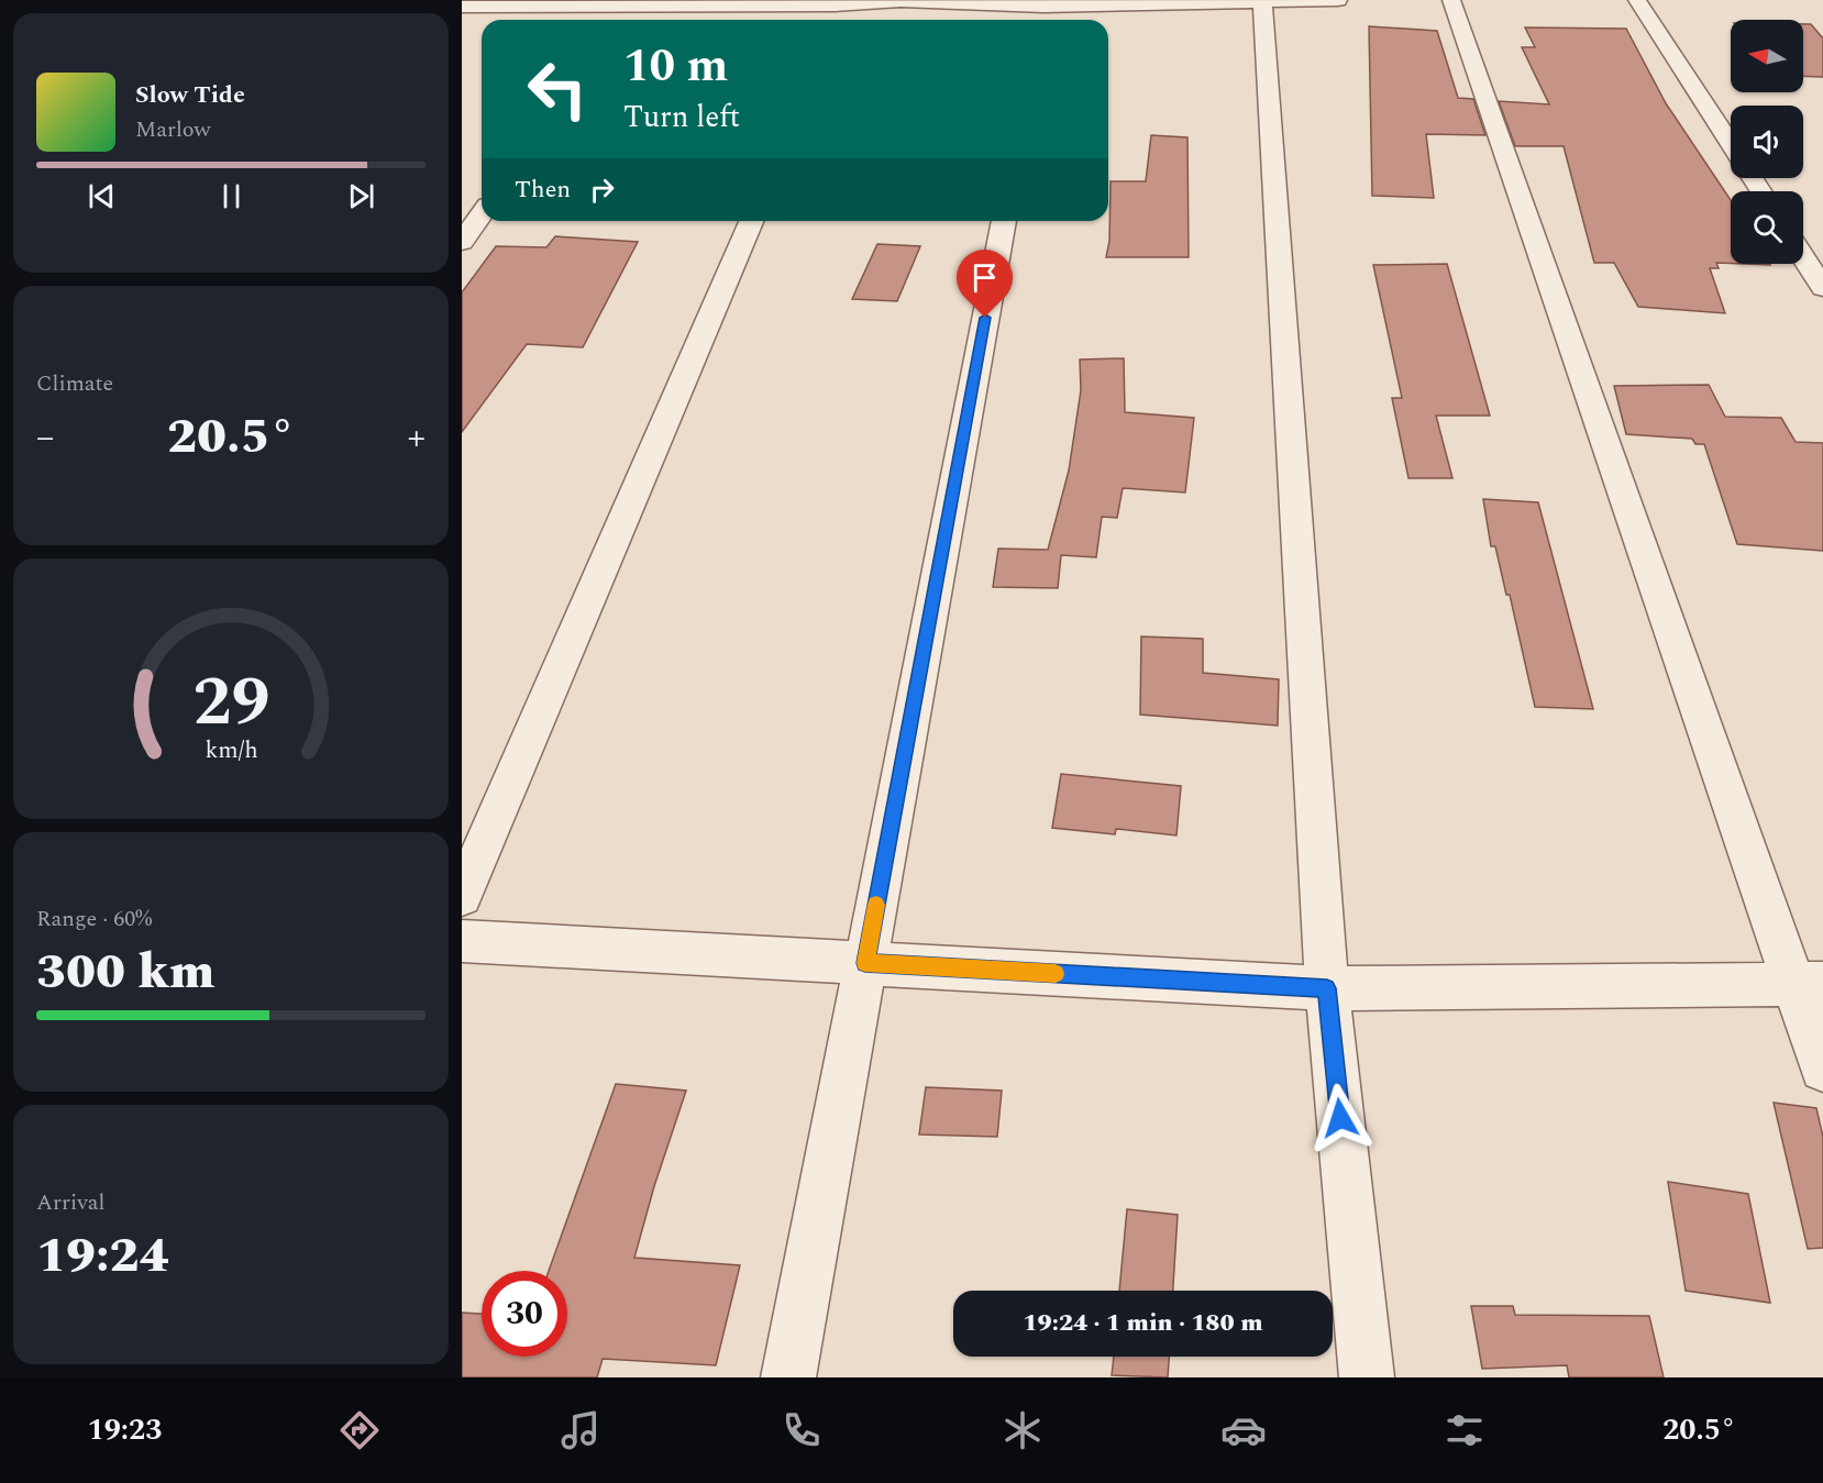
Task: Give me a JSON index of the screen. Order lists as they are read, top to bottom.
{
  "north": "left",
  "page": {
    "turn": ["10 m", "Turn left"],
    "song": ["Slow Tide", "Marlow"],
    "then": "Then",
    "tile": [
      "Climate",
      ["Range · 60%", "300 km"],
      ["Arrival", "19:24"]
    ],
    "heat": ["−", "20.5°", "+"],
    "limit": "30",
    "trip": "19:24 · 1 min · 180 m",
    "tabs": ["19:23", "20.5°"],
    "gauge": ["29", "km/h"]
  }
}
